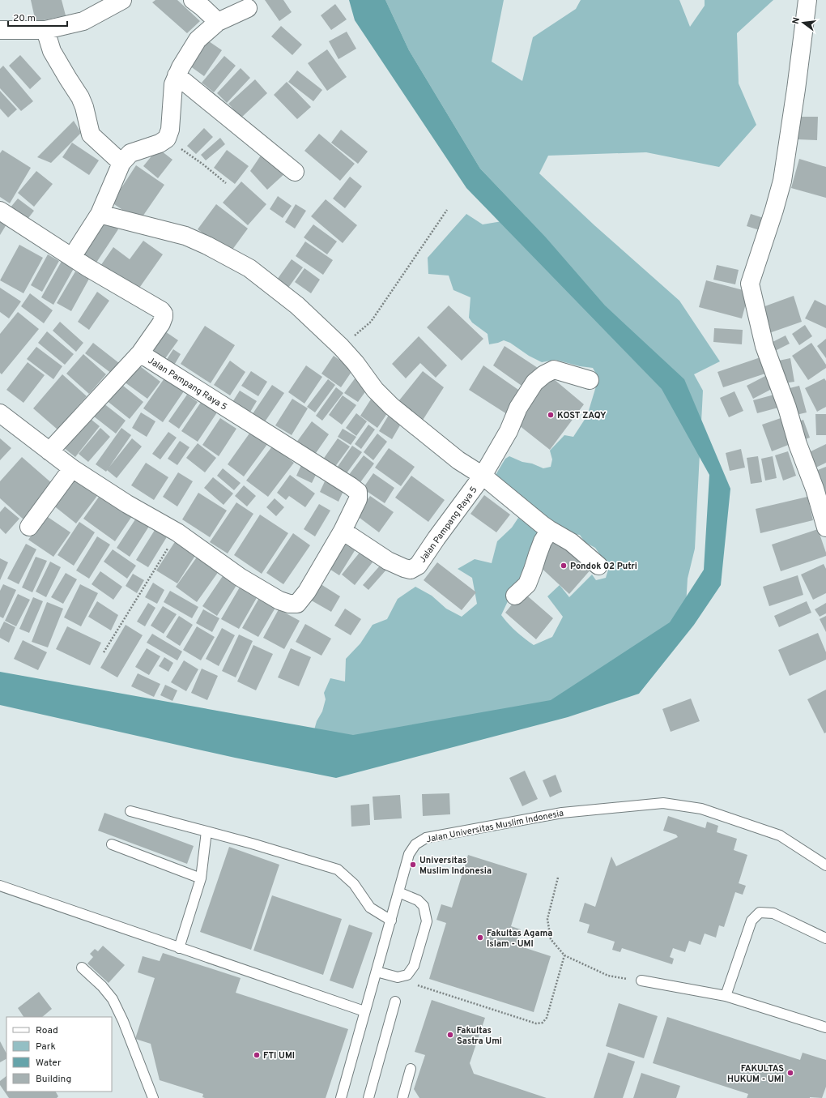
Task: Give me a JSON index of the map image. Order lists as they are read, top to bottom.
{
  "streets": {
    "street": ["Jalan Pampang Raya 5"],
    "lane": ["Jalan Universitas Muslim Indonesia"]
  },
  "places": [
    "KOST ZAQY",
    "Pondok 02 Putri",
    "Universitas Muslim Indonesia",
    "Fakultas Agama Islam - UMI",
    "Fakultas Sastra Umi",
    "FTI UMI",
    "FAKULTAS HUKUM - UMI"
  ],
  "legend": [
    "Road",
    "Park",
    "Water",
    "Building"
  ],
  "scale_bar": "20 m",
  "north": "left"
}
